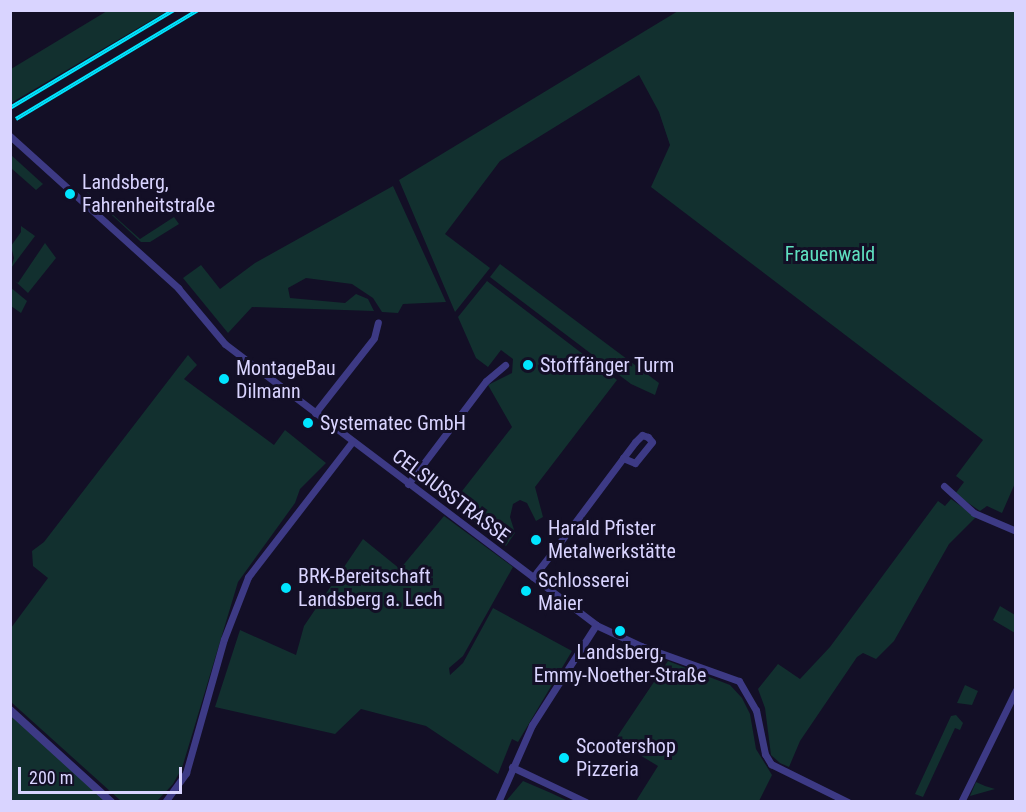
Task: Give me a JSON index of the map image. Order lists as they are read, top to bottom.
{
  "streets": {
    "street": ["CELSIUSSTRASSE"]
  },
  "parks": ["Frauenwald"],
  "places": [
    "Landsberg, Fahrenheitstraße",
    "Stofffänger Turm",
    "MontageBau Dilmann",
    "Systematec GmbH",
    "Harald Pfister Metalwerkstätte",
    "BRK-Bereitschaft Landsberg a. Lech",
    "Schlosserei Maier",
    "Landsberg, Emmy-Noether-Straße",
    "Scootershop Pizzeria"
  ],
  "scale_bar": "200 m"
}
